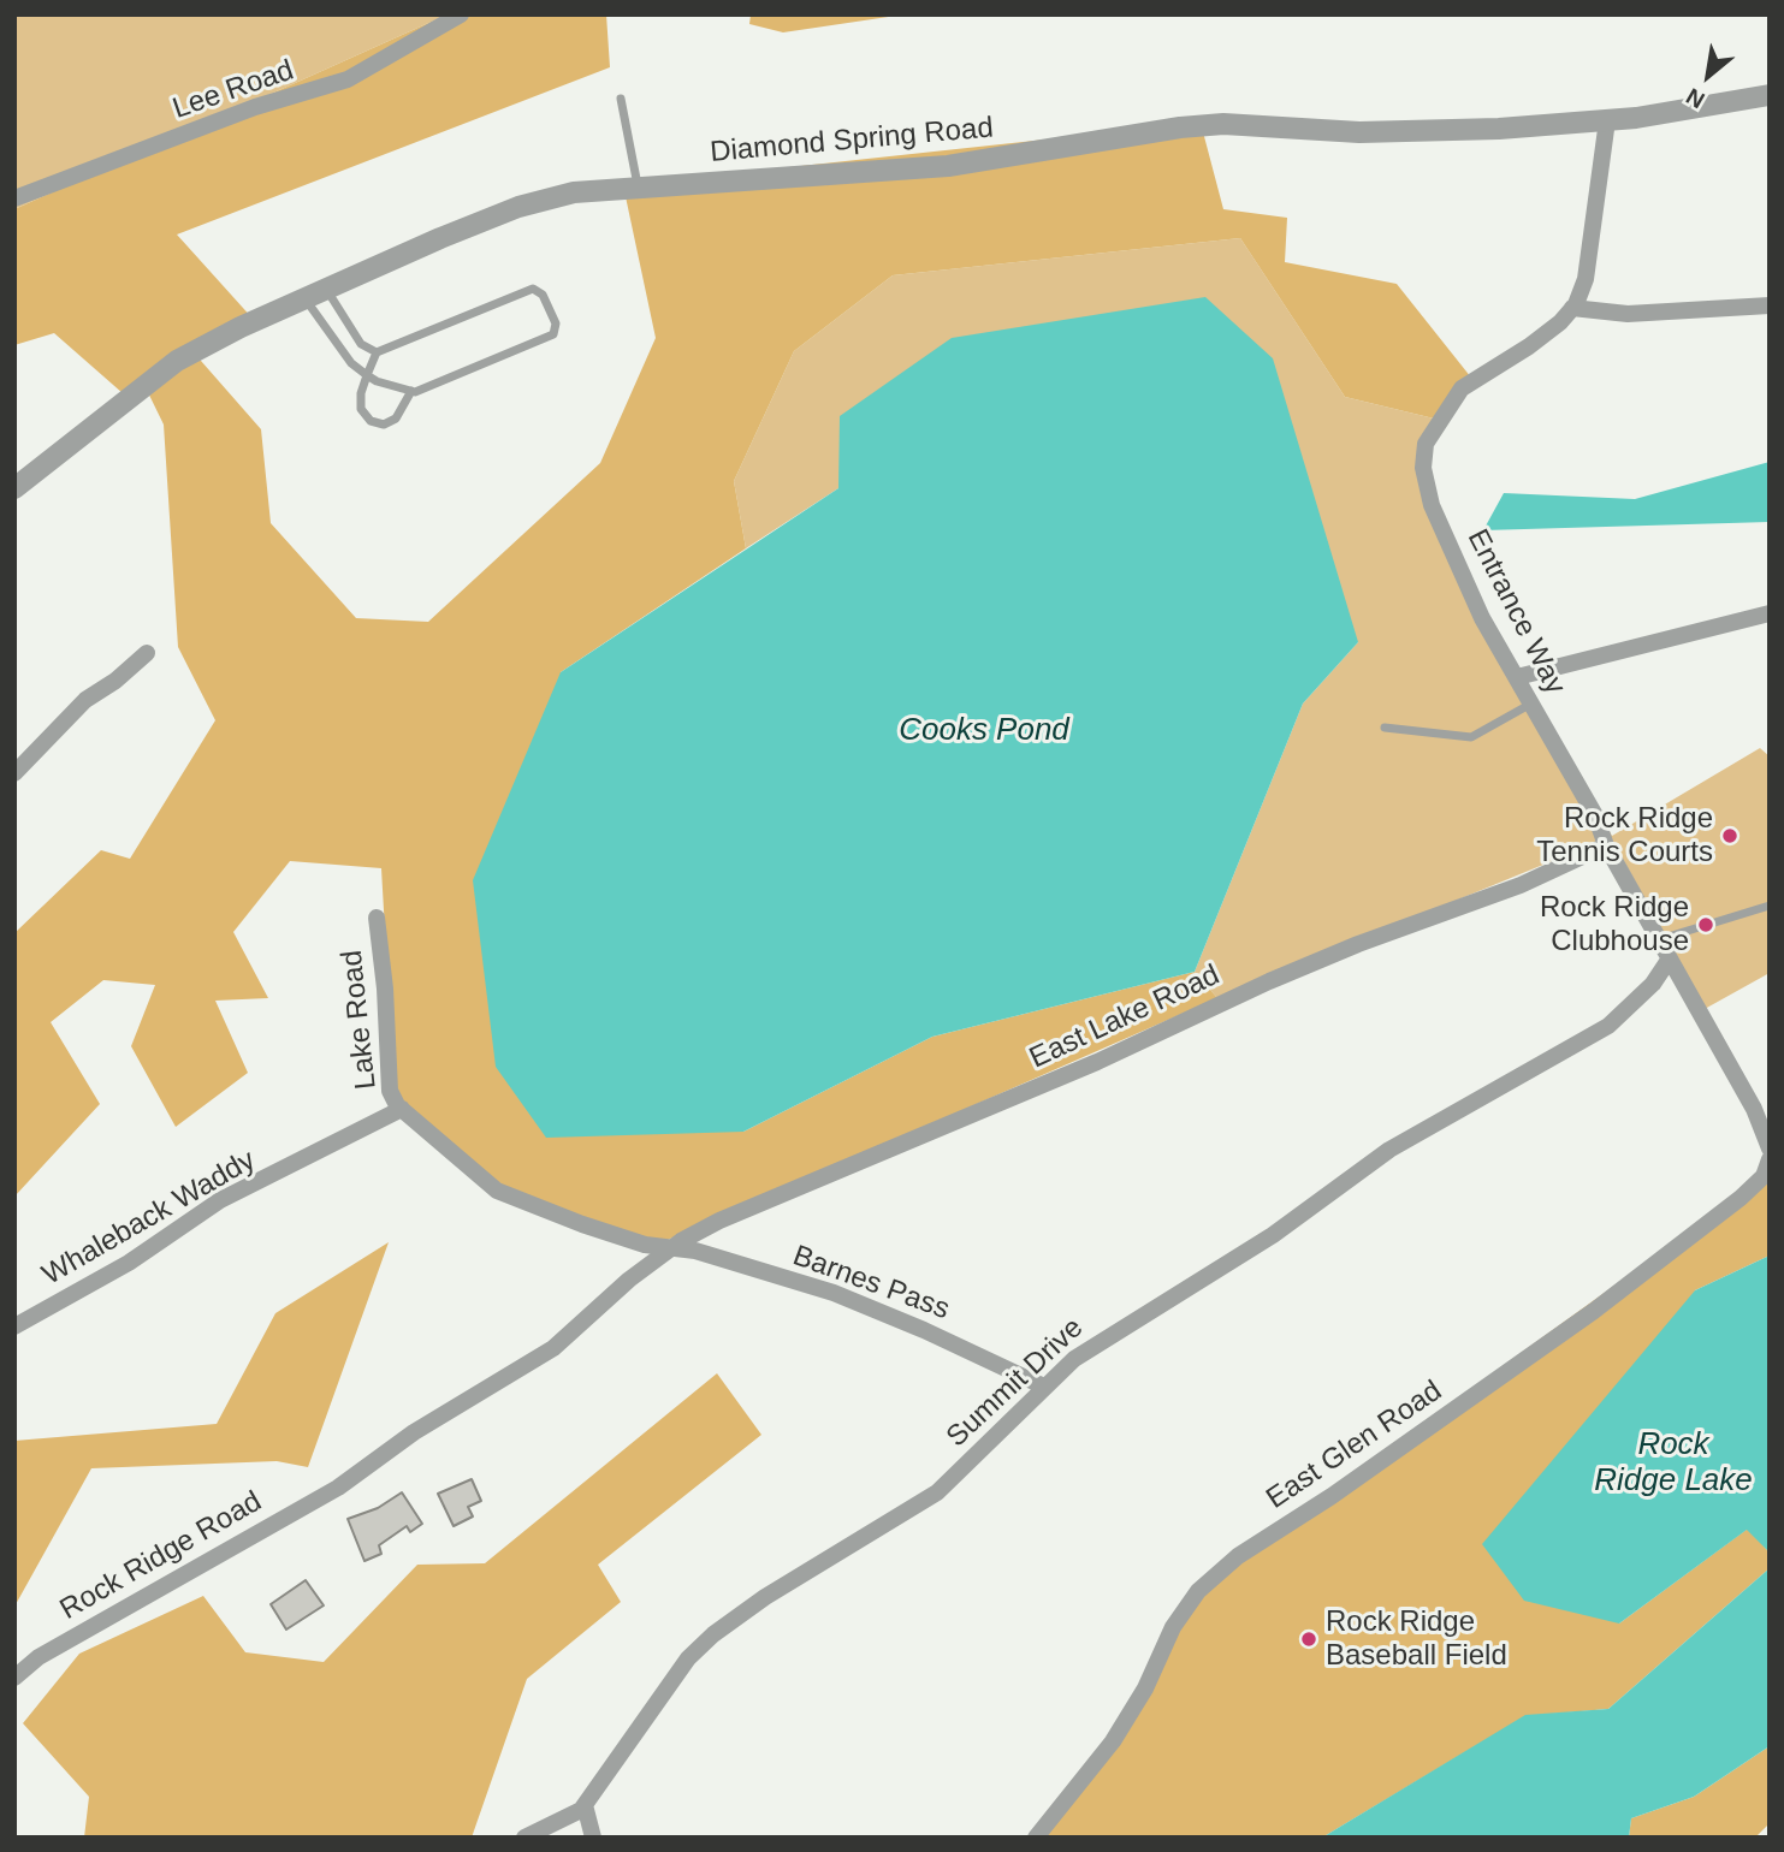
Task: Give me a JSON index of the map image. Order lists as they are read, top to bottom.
{
  "streets": {
    "street": [
      "Lee Road",
      "Diamond Spring Road",
      "Entrance Way",
      "East Lake Road",
      "Lake Road",
      "Whaleback Waddy",
      "Barnes Pass",
      "Summit Drive",
      "East Glen Road",
      "Rock Ridge Road"
    ]
  },
  "crossings": [
    ["Diamond Spring Road", "Entrance Way"],
    ["Entrance Way", "East Lake Road"],
    ["Entrance Way", "Summit Drive"],
    ["East Lake Road", "Lake Road"],
    ["East Lake Road", "Barnes Pass"],
    ["East Lake Road", "Rock Ridge Road"],
    ["Lake Road", "Whaleback Waddy"],
    ["Lake Road", "Barnes Pass"],
    ["Barnes Pass", "Summit Drive"]
  ],
  "water": ["Cooks Pond", "Rock Ridge Lake"],
  "places": ["Rock Ridge Tennis Courts", "Rock Ridge Clubhouse", "Rock Ridge Baseball Field"],
  "north": "bottom left"
}
